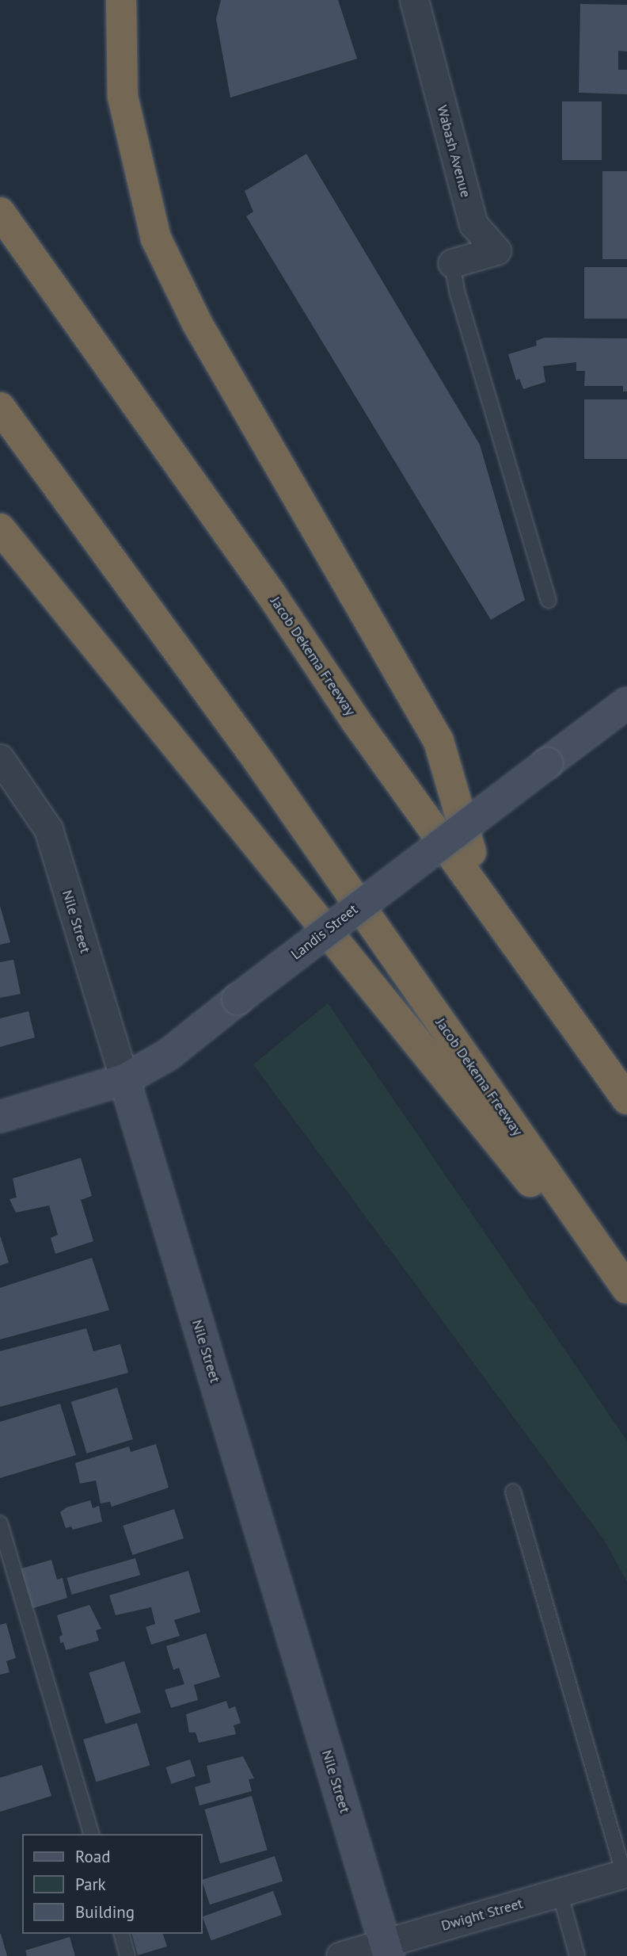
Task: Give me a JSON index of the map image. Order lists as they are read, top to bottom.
{
  "streets": {
    "highway": ["Jacob Dekema Freeway"],
    "street": [
      "Wabash Avenue",
      "Nile Street",
      "Landis Street",
      "Dwight Street"
    ]
  },
  "crossings": [
    ["Nile Street", "Landis Street"],
    ["Nile Street", "Dwight Street"]
  ],
  "legend": ["Road", "Park", "Building"]
}
